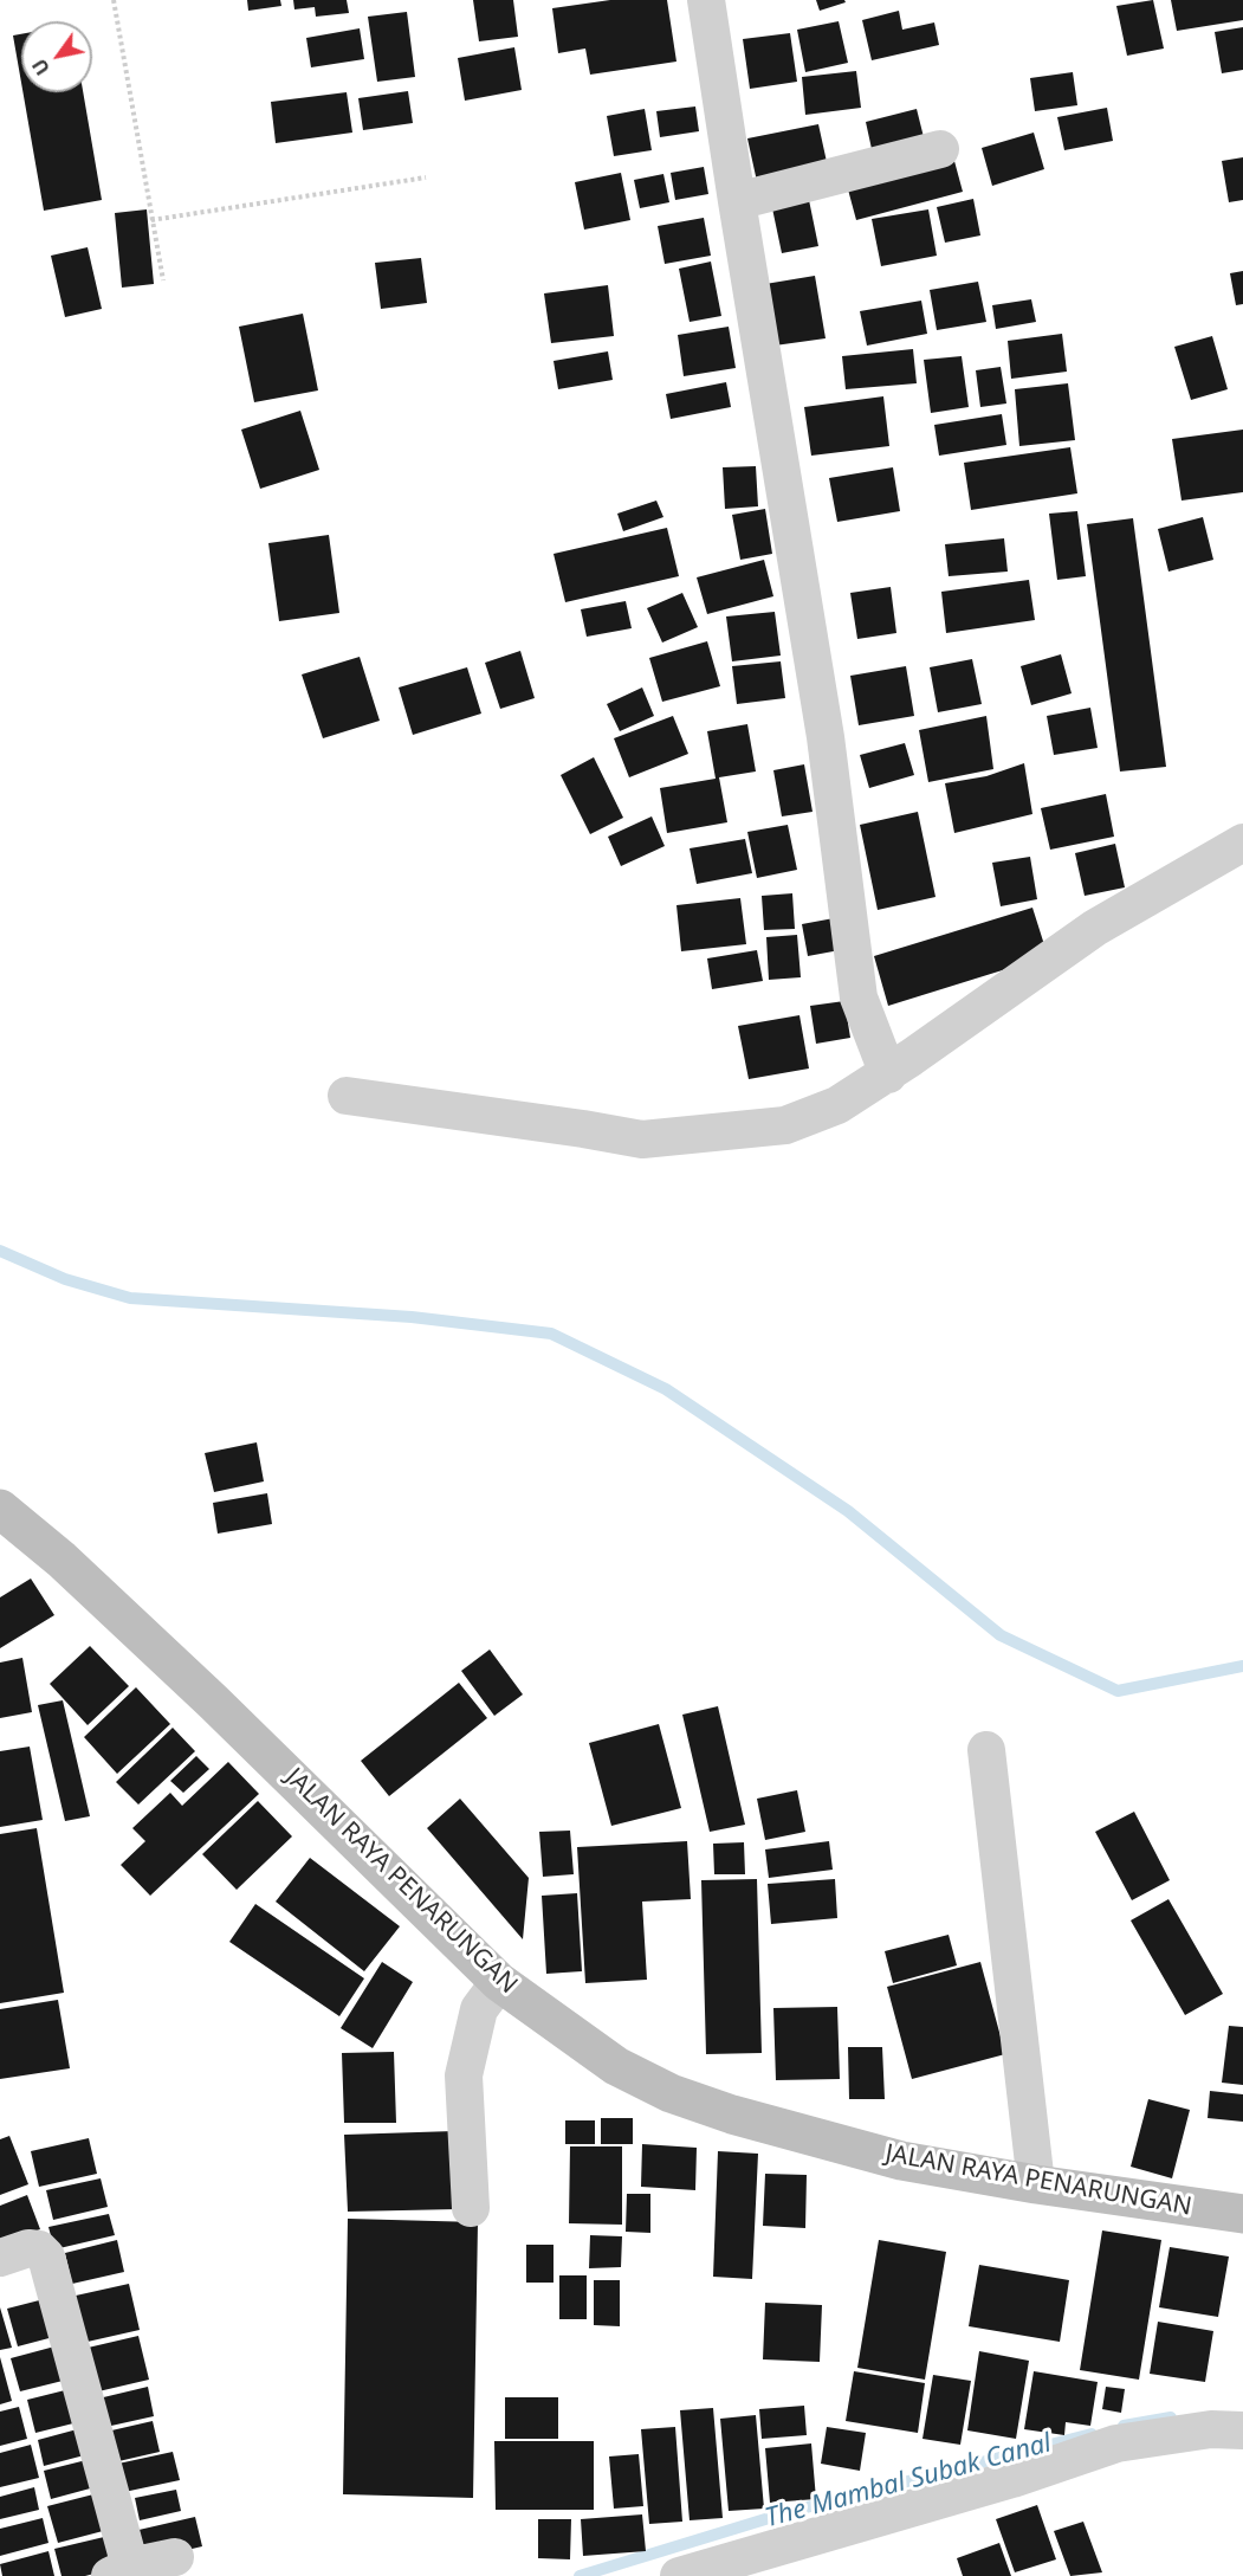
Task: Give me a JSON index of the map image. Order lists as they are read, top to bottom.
{
  "streets": {
    "main road": ["JALAN RAYA PENARUNGAN"]
  },
  "water": ["The Mambal Subak Canal"],
  "north": "bottom left"
}
